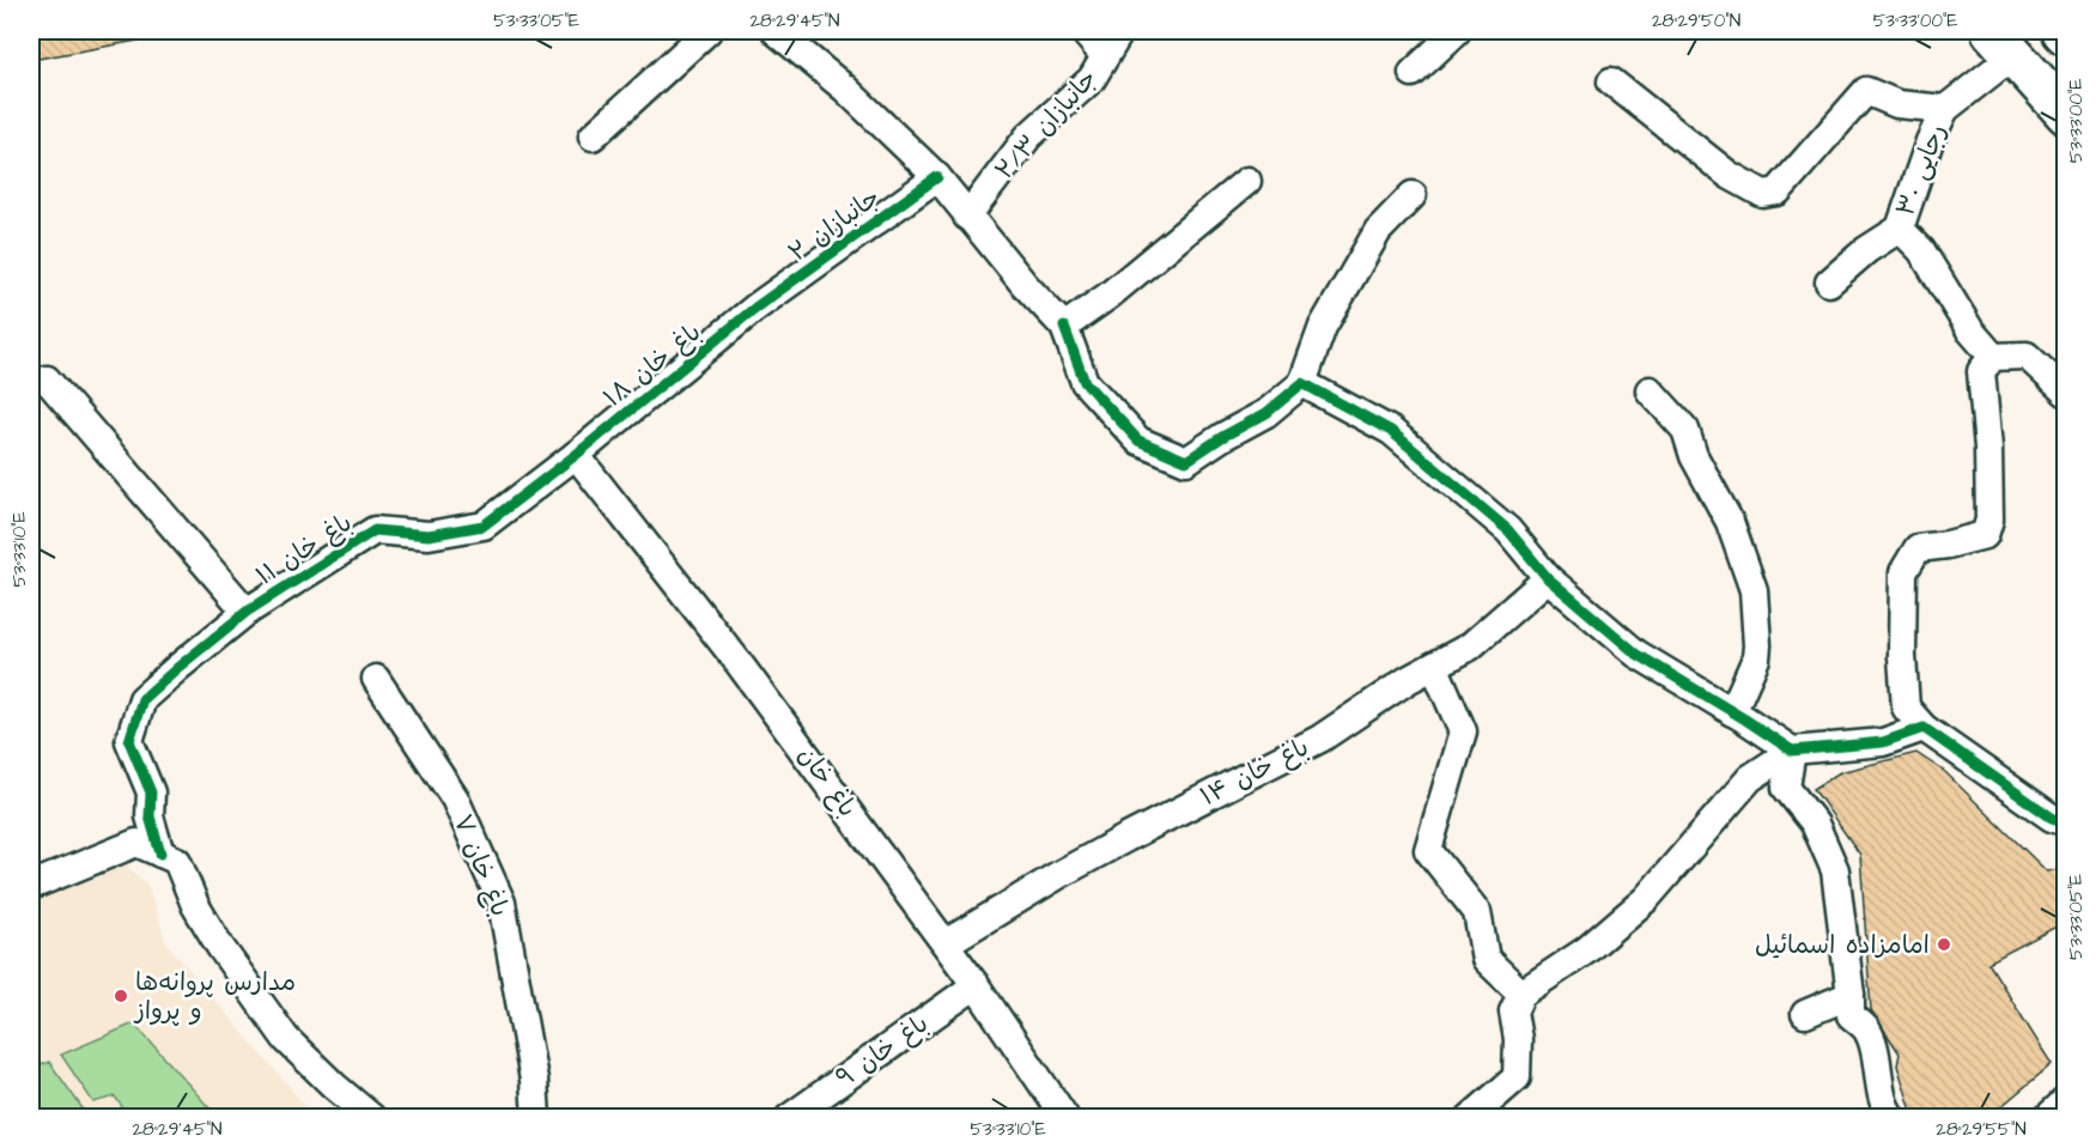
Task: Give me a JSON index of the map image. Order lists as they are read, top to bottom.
{
  "streets": {
    "street": [
      "جانبازان ۲/۳",
      "رجایی ۳۰",
      "جانبازان ۲",
      "باغ خان ۱۸",
      "باغ خان ۱۱",
      "باغ خان ۱۴",
      "باغ خان",
      "باغ خان ۷",
      "باغ خان ۹"
    ]
  },
  "crossings": [
    ["جانبازان ۲", "باغ خان ۱۸"],
    ["باغ خان ۱۸", "باغ خان ۱۱"],
    ["باغ خان ۱۸", "باغ خان"],
    ["باغ خان ۱۱", "باغ خان"],
    ["باغ خان ۱۴", "باغ خان"],
    ["باغ خان", "باغ خان ۹"]
  ],
  "places": ["امامزاده اسمائیل", "مدارس پروانه‌ها و پرواز"],
  "coordinates": [
    "53°33'05\"E",
    "28°29'45\"N",
    "28°29'50\"N",
    "53°33'00\"E",
    "53°33'10\"E",
    "28°29'55\"N"
  ]
}
